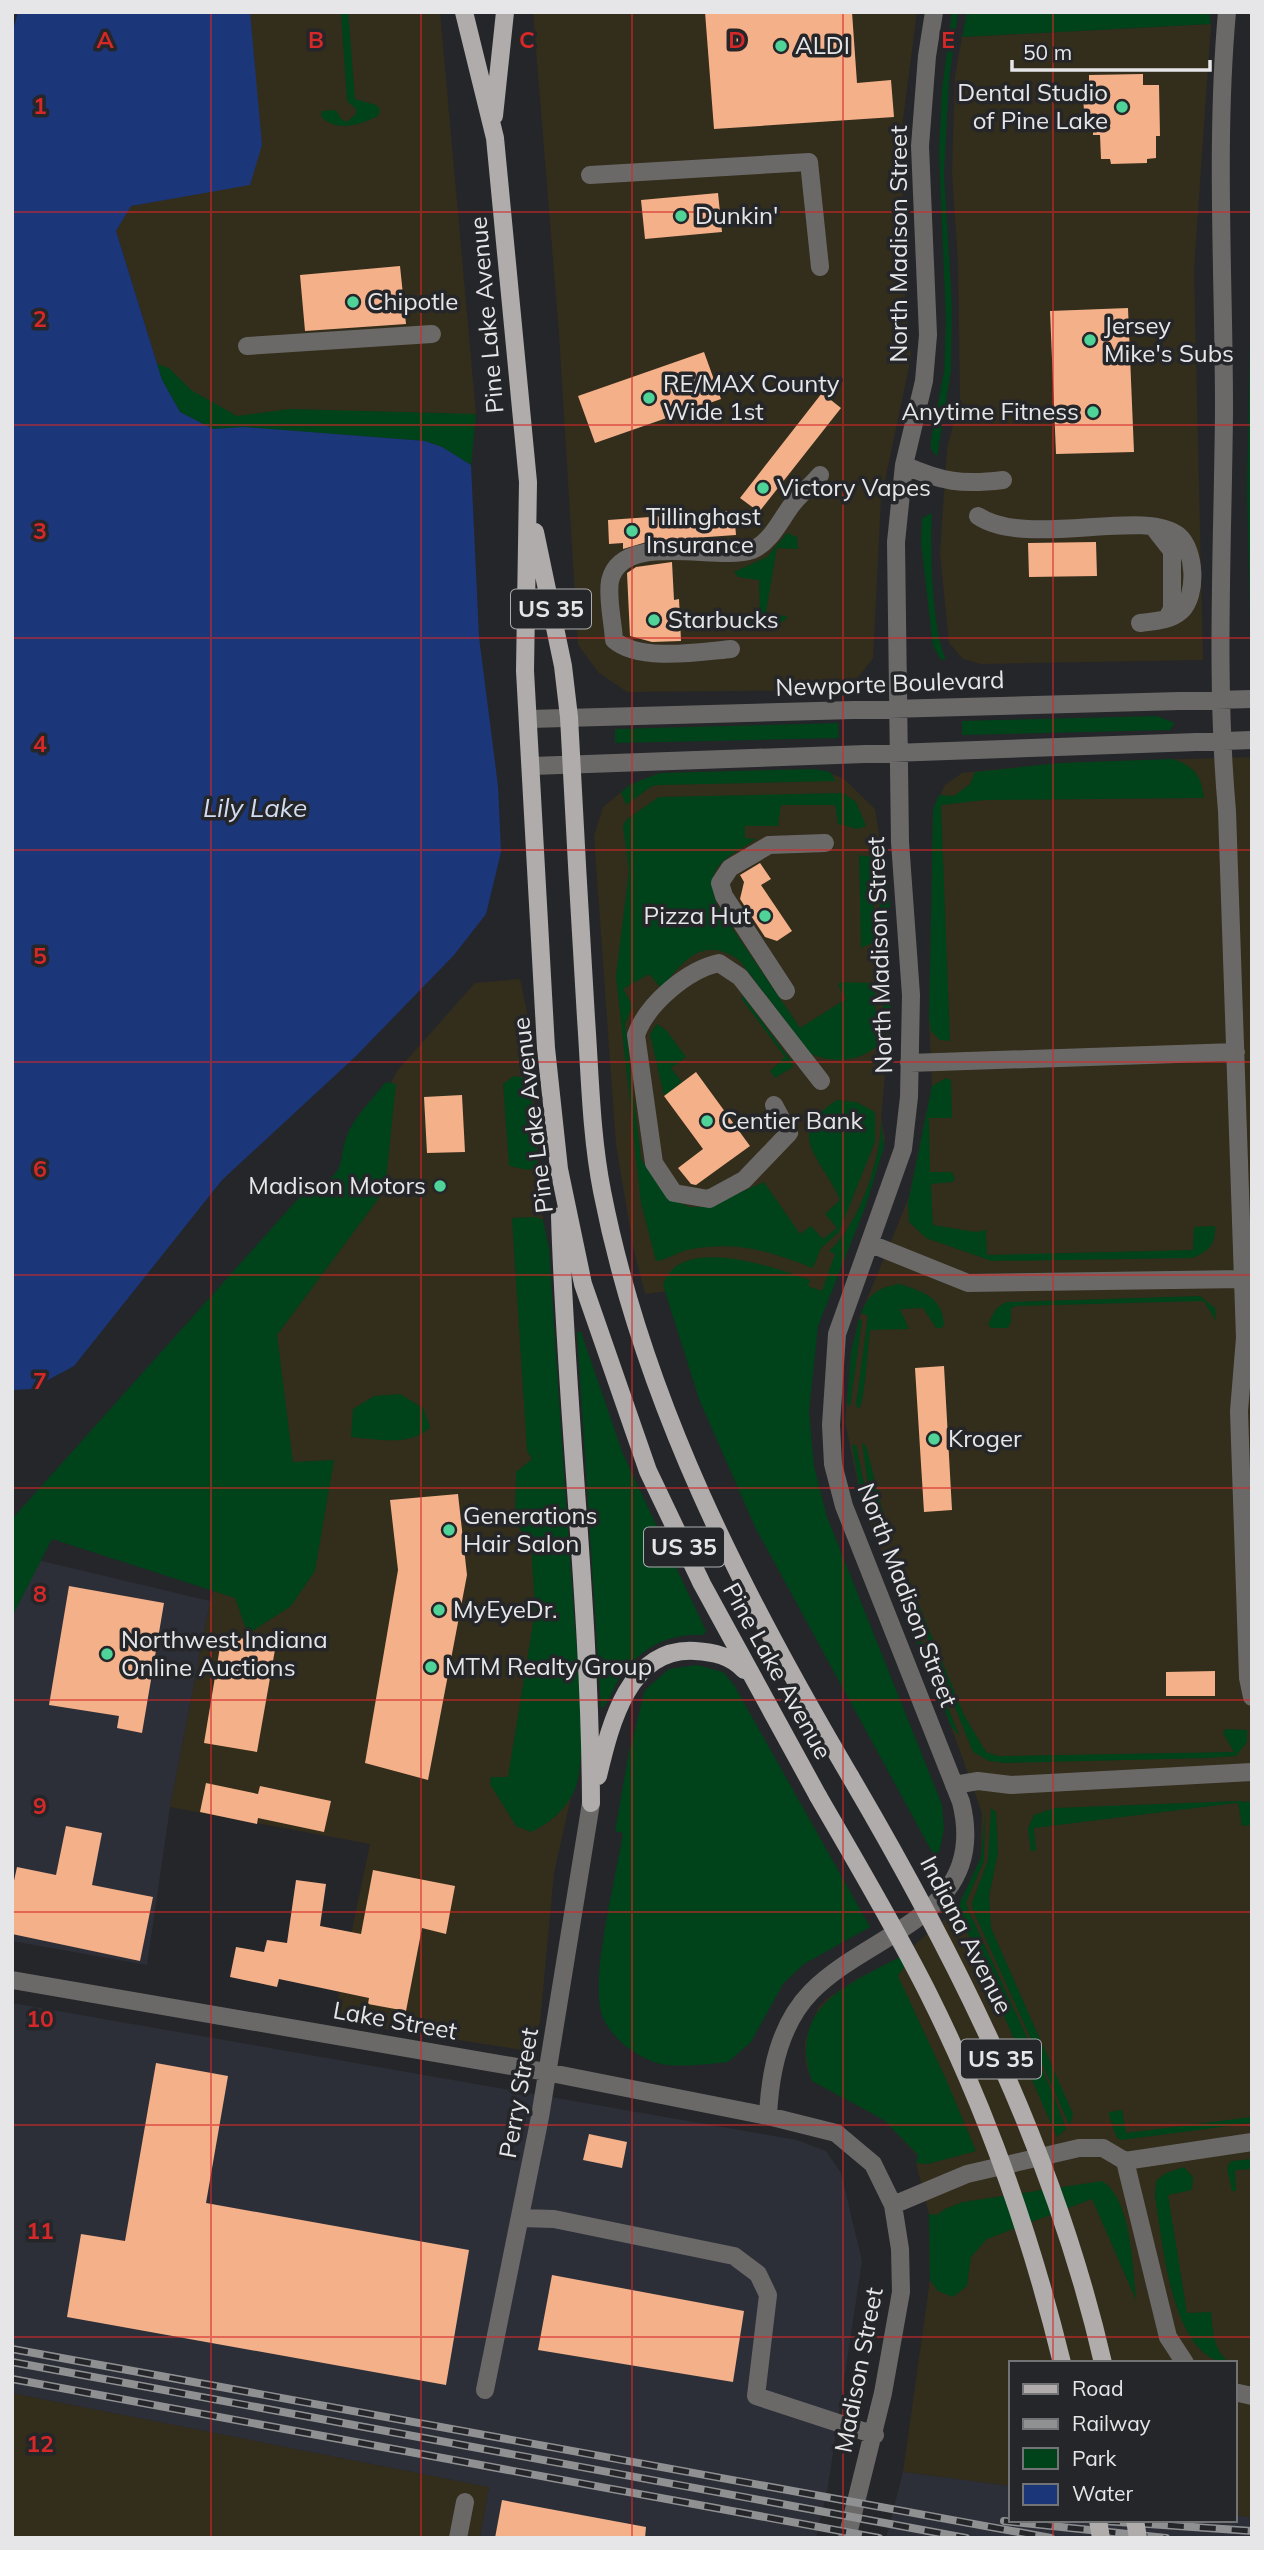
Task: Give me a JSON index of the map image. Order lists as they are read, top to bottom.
{
  "streets": {
    "main road": ["Pine Lake Avenue", "US 35", "Indiana Avenue"],
    "street": [
      "North Madison Street",
      "Newporte Boulevard",
      "Lake Street",
      "Perry Street",
      "Madison Street"
    ]
  },
  "crossings": [
    ["North Madison Street", "Newporte Boulevard"],
    ["North Madison Street", "Lake Street"],
    ["North Madison Street", "Madison Street"],
    ["Pine Lake Avenue", "Newporte Boulevard"],
    ["Pine Lake Avenue", "Indiana Avenue"],
    ["Lake Street", "Perry Street"],
    ["Lake Street", "Madison Street"]
  ],
  "water": ["Lily Lake"],
  "places": [
    "ALDI",
    "Dental Studio of Pine Lake",
    "Dunkin'",
    "Chipotle",
    "Jersey Mike's Subs",
    "RE/MAX County Wide 1st",
    "Anytime Fitness",
    "Victory Vapes",
    "Tillinghast Insurance",
    "Starbucks",
    "Pizza Hut",
    "Centier Bank",
    "Madison Motors",
    "Kroger",
    "Generations Hair Salon",
    "MyEyeDr.",
    "Northwest Indiana Online Auctions",
    "MTM Realty Group"
  ],
  "legend": [
    "Road",
    "Railway",
    "Park",
    "Water"
  ],
  "scale_bar": "50 m",
  "grid": {
    "columns": [
      "A",
      "B",
      "C",
      "D",
      "E"
    ],
    "rows": [
      "1",
      "2",
      "3",
      "4",
      "5",
      "6",
      "7",
      "8",
      "9",
      "10",
      "11",
      "12"
    ]
  }
}
